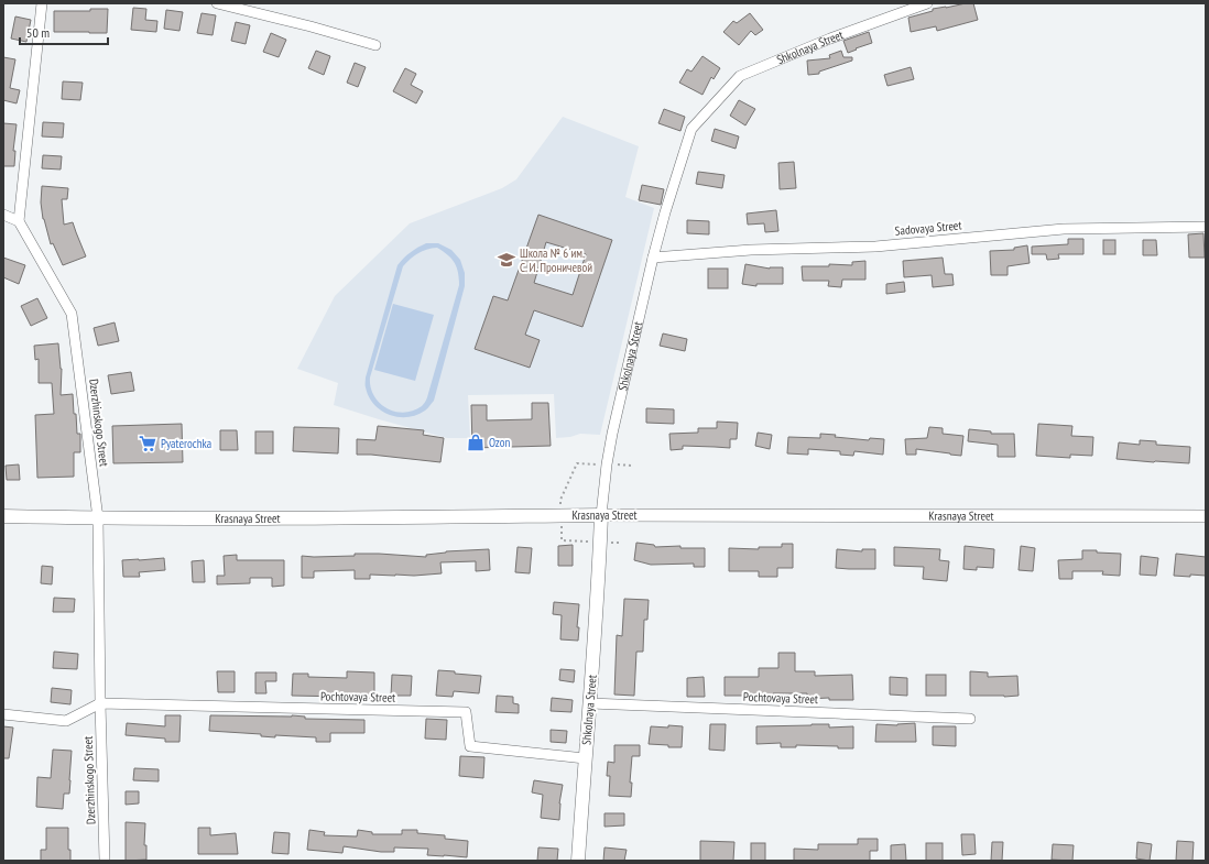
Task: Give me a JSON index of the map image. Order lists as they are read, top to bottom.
{
  "streets": {
    "main road": ["Shkolnaya Street", "Krasnaya Street"],
    "street": ["Sadovaya Street", "Dzerzhinskogo Street", "Pochtovaya Street"]
  },
  "crossings": [
    ["Shkolnaya Street", "Sadovaya Street"],
    ["Shkolnaya Street", "Krasnaya Street"],
    ["Shkolnaya Street", "Pochtovaya Street"],
    ["Dzerzhinskogo Street", "Krasnaya Street"],
    ["Dzerzhinskogo Street", "Pochtovaya Street"]
  ],
  "places": {
    "school or university": ["Школа № 6 им. С. И. Проничевой"],
    "shop": ["Ozon"],
    "supermarket": ["Pyaterochka"]
  },
  "scale_bar": "50 m"
}
